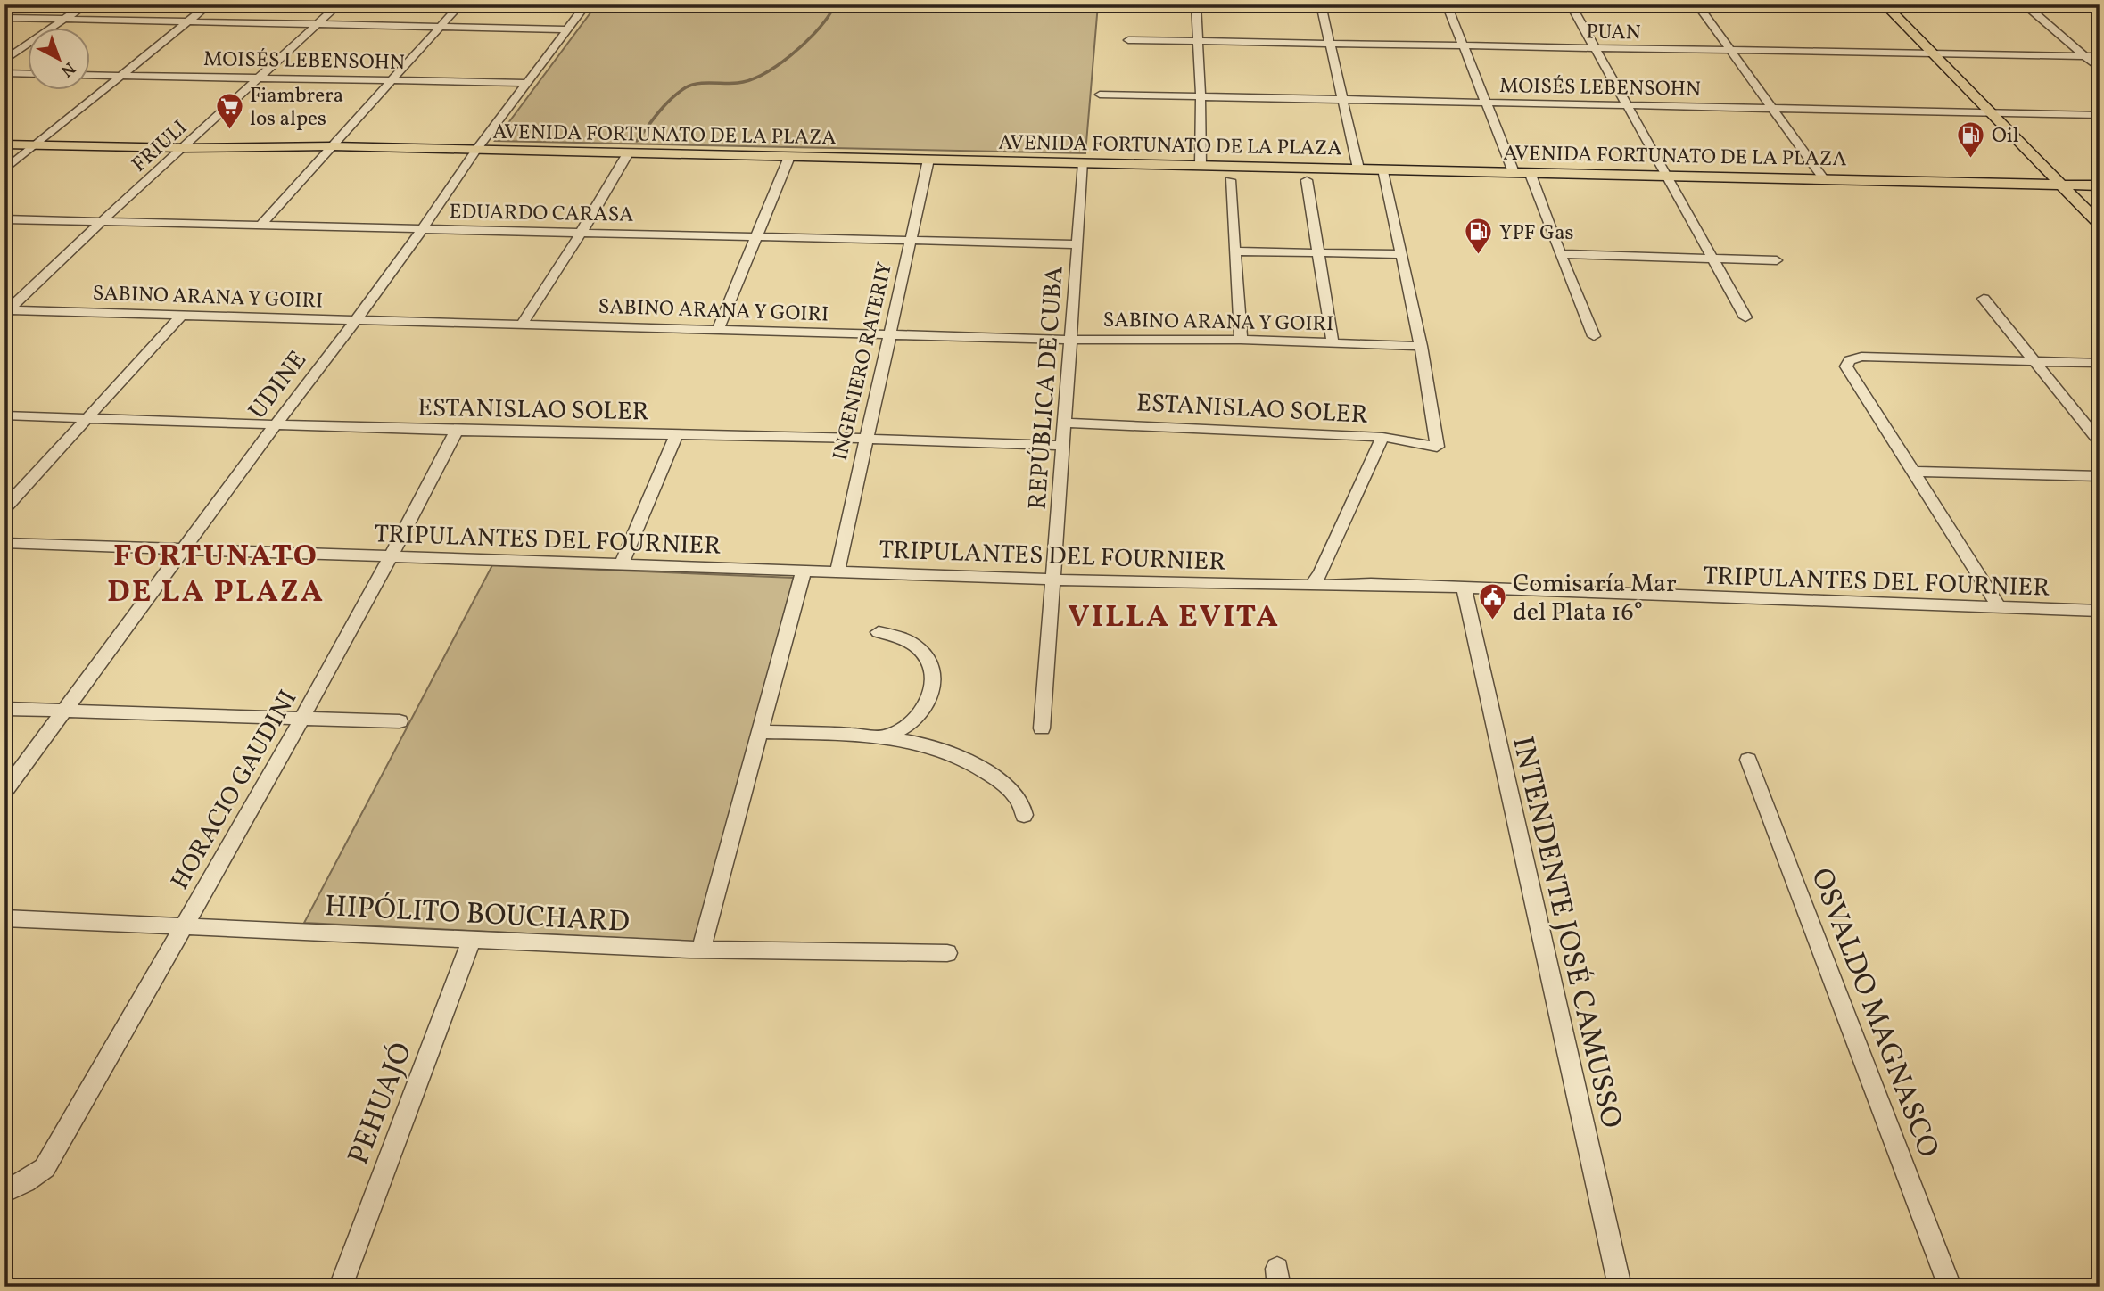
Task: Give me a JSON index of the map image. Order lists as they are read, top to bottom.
{
  "streets": {
    "main road": ["AVENIDA FORTUNATO DE LA PLAZA"],
    "street": [
      "PUAN",
      "MOISÉS LEBENSOHN",
      "FRIULI",
      "EDUARDO CARASA",
      "SABINO ARANA Y GOIRI",
      "INGENIERO RATERIY",
      "UDINE",
      "REPÚBLICA DE CUBA",
      "ESTANISLAO SOLER",
      "TRIPULANTES DEL FOURNIER",
      "HORACIO GAUDINI",
      "HIPÓLITO BOUCHARD",
      "INTENDENTE JOSÉ CAMUSSO",
      "OSVALDO MAGNASCO",
      "PEHUAJÓ"
    ]
  },
  "crossings": [
    ["MOISÉS LEBENSOHN", "FRIULI"],
    ["MOISÉS LEBENSOHN", "UDINE"],
    ["AVENIDA FORTUNATO DE LA PLAZA", "FRIULI"],
    ["AVENIDA FORTUNATO DE LA PLAZA", "INGENIERO RATERIY"],
    ["AVENIDA FORTUNATO DE LA PLAZA", "UDINE"],
    ["AVENIDA FORTUNATO DE LA PLAZA", "REPÚBLICA DE CUBA"],
    ["FRIULI", "EDUARDO CARASA"],
    ["FRIULI", "SABINO ARANA Y GOIRI"],
    ["EDUARDO CARASA", "INGENIERO RATERIY"],
    ["EDUARDO CARASA", "UDINE"],
    ["EDUARDO CARASA", "REPÚBLICA DE CUBA"],
    ["SABINO ARANA Y GOIRI", "INGENIERO RATERIY"],
    ["SABINO ARANA Y GOIRI", "UDINE"],
    ["SABINO ARANA Y GOIRI", "REPÚBLICA DE CUBA"],
    ["SABINO ARANA Y GOIRI", "ESTANISLAO SOLER"],
    ["INGENIERO RATERIY", "ESTANISLAO SOLER"],
    ["INGENIERO RATERIY", "TRIPULANTES DEL FOURNIER"],
    ["UDINE", "ESTANISLAO SOLER"],
    ["UDINE", "TRIPULANTES DEL FOURNIER"],
    ["REPÚBLICA DE CUBA", "ESTANISLAO SOLER"],
    ["REPÚBLICA DE CUBA", "TRIPULANTES DEL FOURNIER"],
    ["ESTANISLAO SOLER", "HORACIO GAUDINI"],
    ["TRIPULANTES DEL FOURNIER", "HORACIO GAUDINI"],
    ["TRIPULANTES DEL FOURNIER", "INTENDENTE JOSÉ CAMUSSO"],
    ["HORACIO GAUDINI", "HIPÓLITO BOUCHARD"],
    ["HIPÓLITO BOUCHARD", "PEHUAJÓ"]
  ],
  "districts": ["FORTUNATO DE LA PLAZA", "VILLA EVITA"],
  "places": {
    "supermarket": ["Fiambrera los alpes"],
    "fuel station": ["Oil", "YPF Gas"],
    "public building": ["Comisaría Mar del Plata 16°"]
  },
  "north": "bottom right"
}
